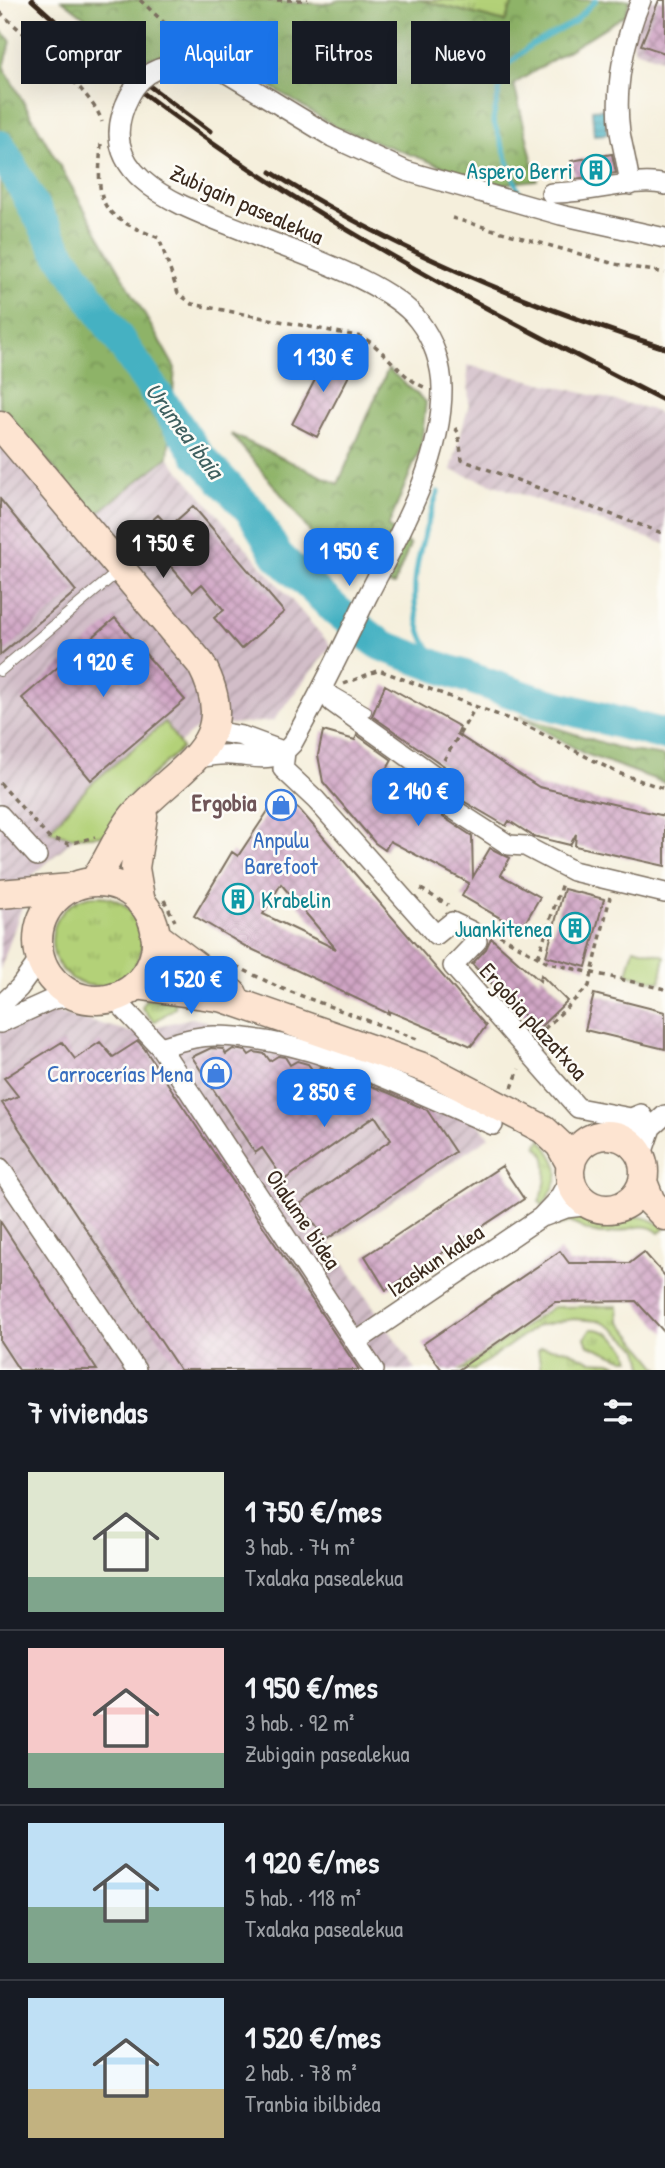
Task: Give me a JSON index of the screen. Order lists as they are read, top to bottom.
{
  "streets": {
    "street": [
      "Zubigain pasealekua",
      "Ergobia plazatxoa",
      "Oialume bidea",
      "Izaskun kalea"
    ]
  },
  "crossings": [
    ["Zubigain pasealekua", "Ergobia plazatxoa"],
    ["Oialume bidea", "Izaskun kalea"]
  ],
  "districts": ["Ergobia"],
  "water": ["Urumea ibaia"],
  "places": {
    "building": ["Aspero Berri", "Krabelin", "Juankitenea"],
    "shop": ["Anpulu Barefoot", "Carrocerías Mena"]
  },
  "page": {
    "chip": [
      "Comprar",
      "Alquilar",
      "Filtros",
      "Nuevo"
    ],
    "price": [
      "1 130 €",
      "1 750 €",
      "1 950 €",
      "1 920 €",
      "2 140 €",
      "1 520 €",
      "2 850 €"
    ],
    "heading": "7 viviendas",
    "list": [
      {
        "name": "1 750 €/mes",
        "note": "3 hab. · 74 m² · Txalaka pasealekua"
      },
      {
        "name": "1 950 €/mes",
        "note": "3 hab. · 92 m² · Zubigain pasealekua"
      },
      {
        "name": "1 920 €/mes",
        "note": "5 hab. · 118 m² · Txalaka pasealekua"
      },
      {
        "name": "1 520 €/mes",
        "note": "2 hab. · 78 m² · Tranbia ibilbidea"
      }
    ]
  }
}
